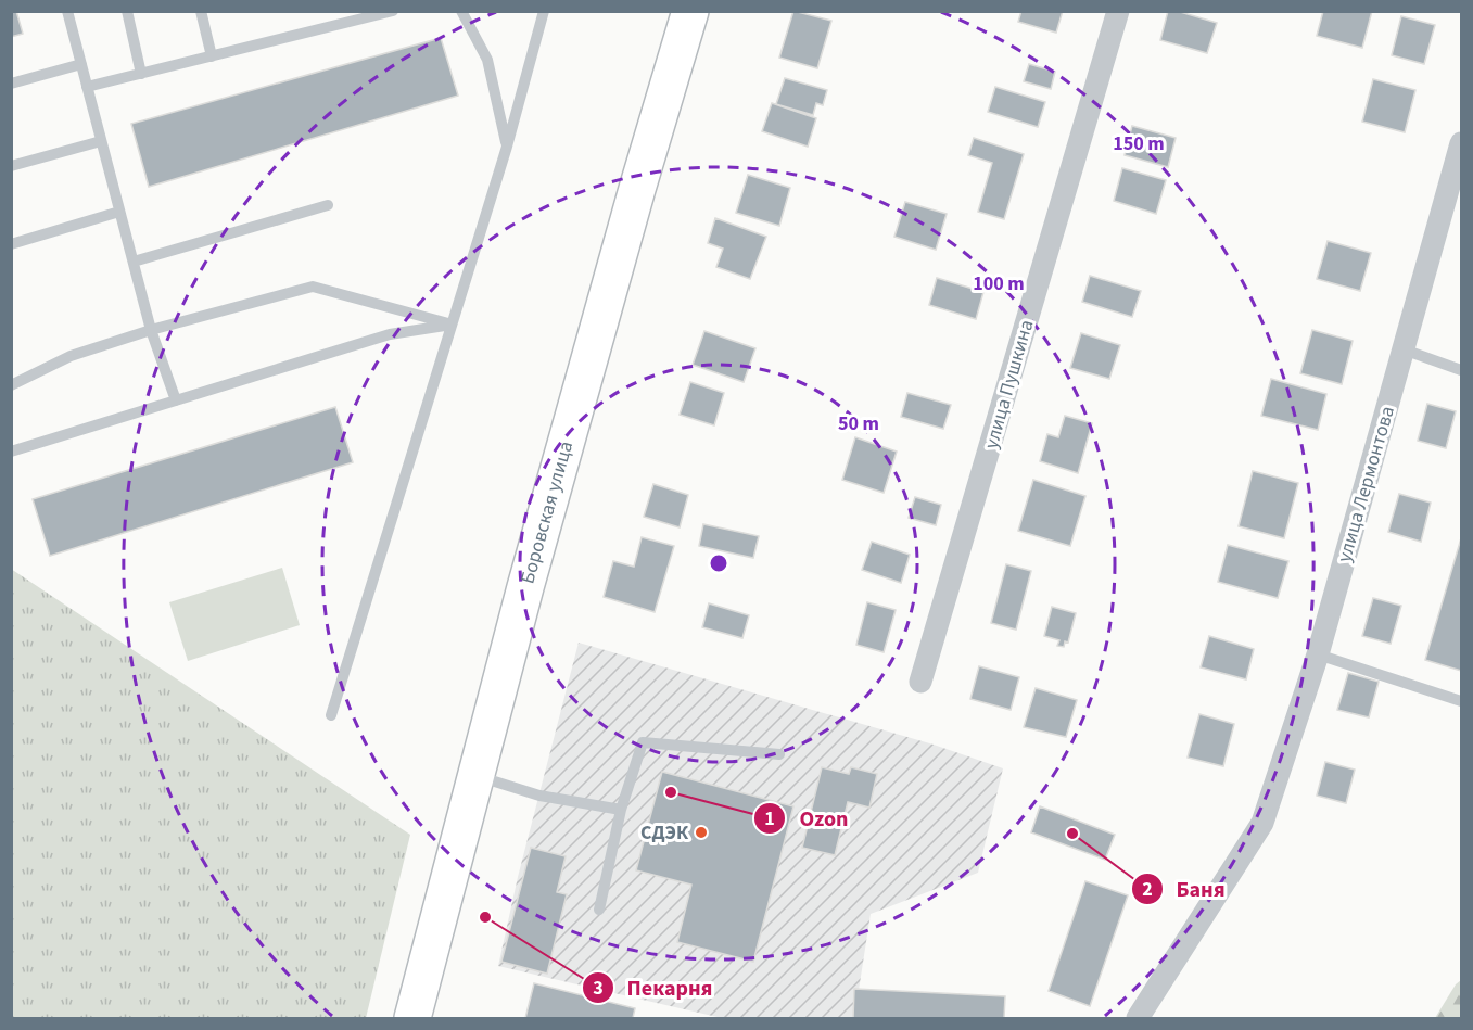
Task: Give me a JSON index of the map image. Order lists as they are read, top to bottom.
{
  "streets": {
    "main road": ["Боровская улица"],
    "street": ["улица Пушкина", "улица Лермонтова"]
  },
  "places": [
    "Ozon",
    "СДЭК",
    "Баня",
    "Пекарня"
  ],
  "rings": ["150 m", "100 m", "50 m"]
}
